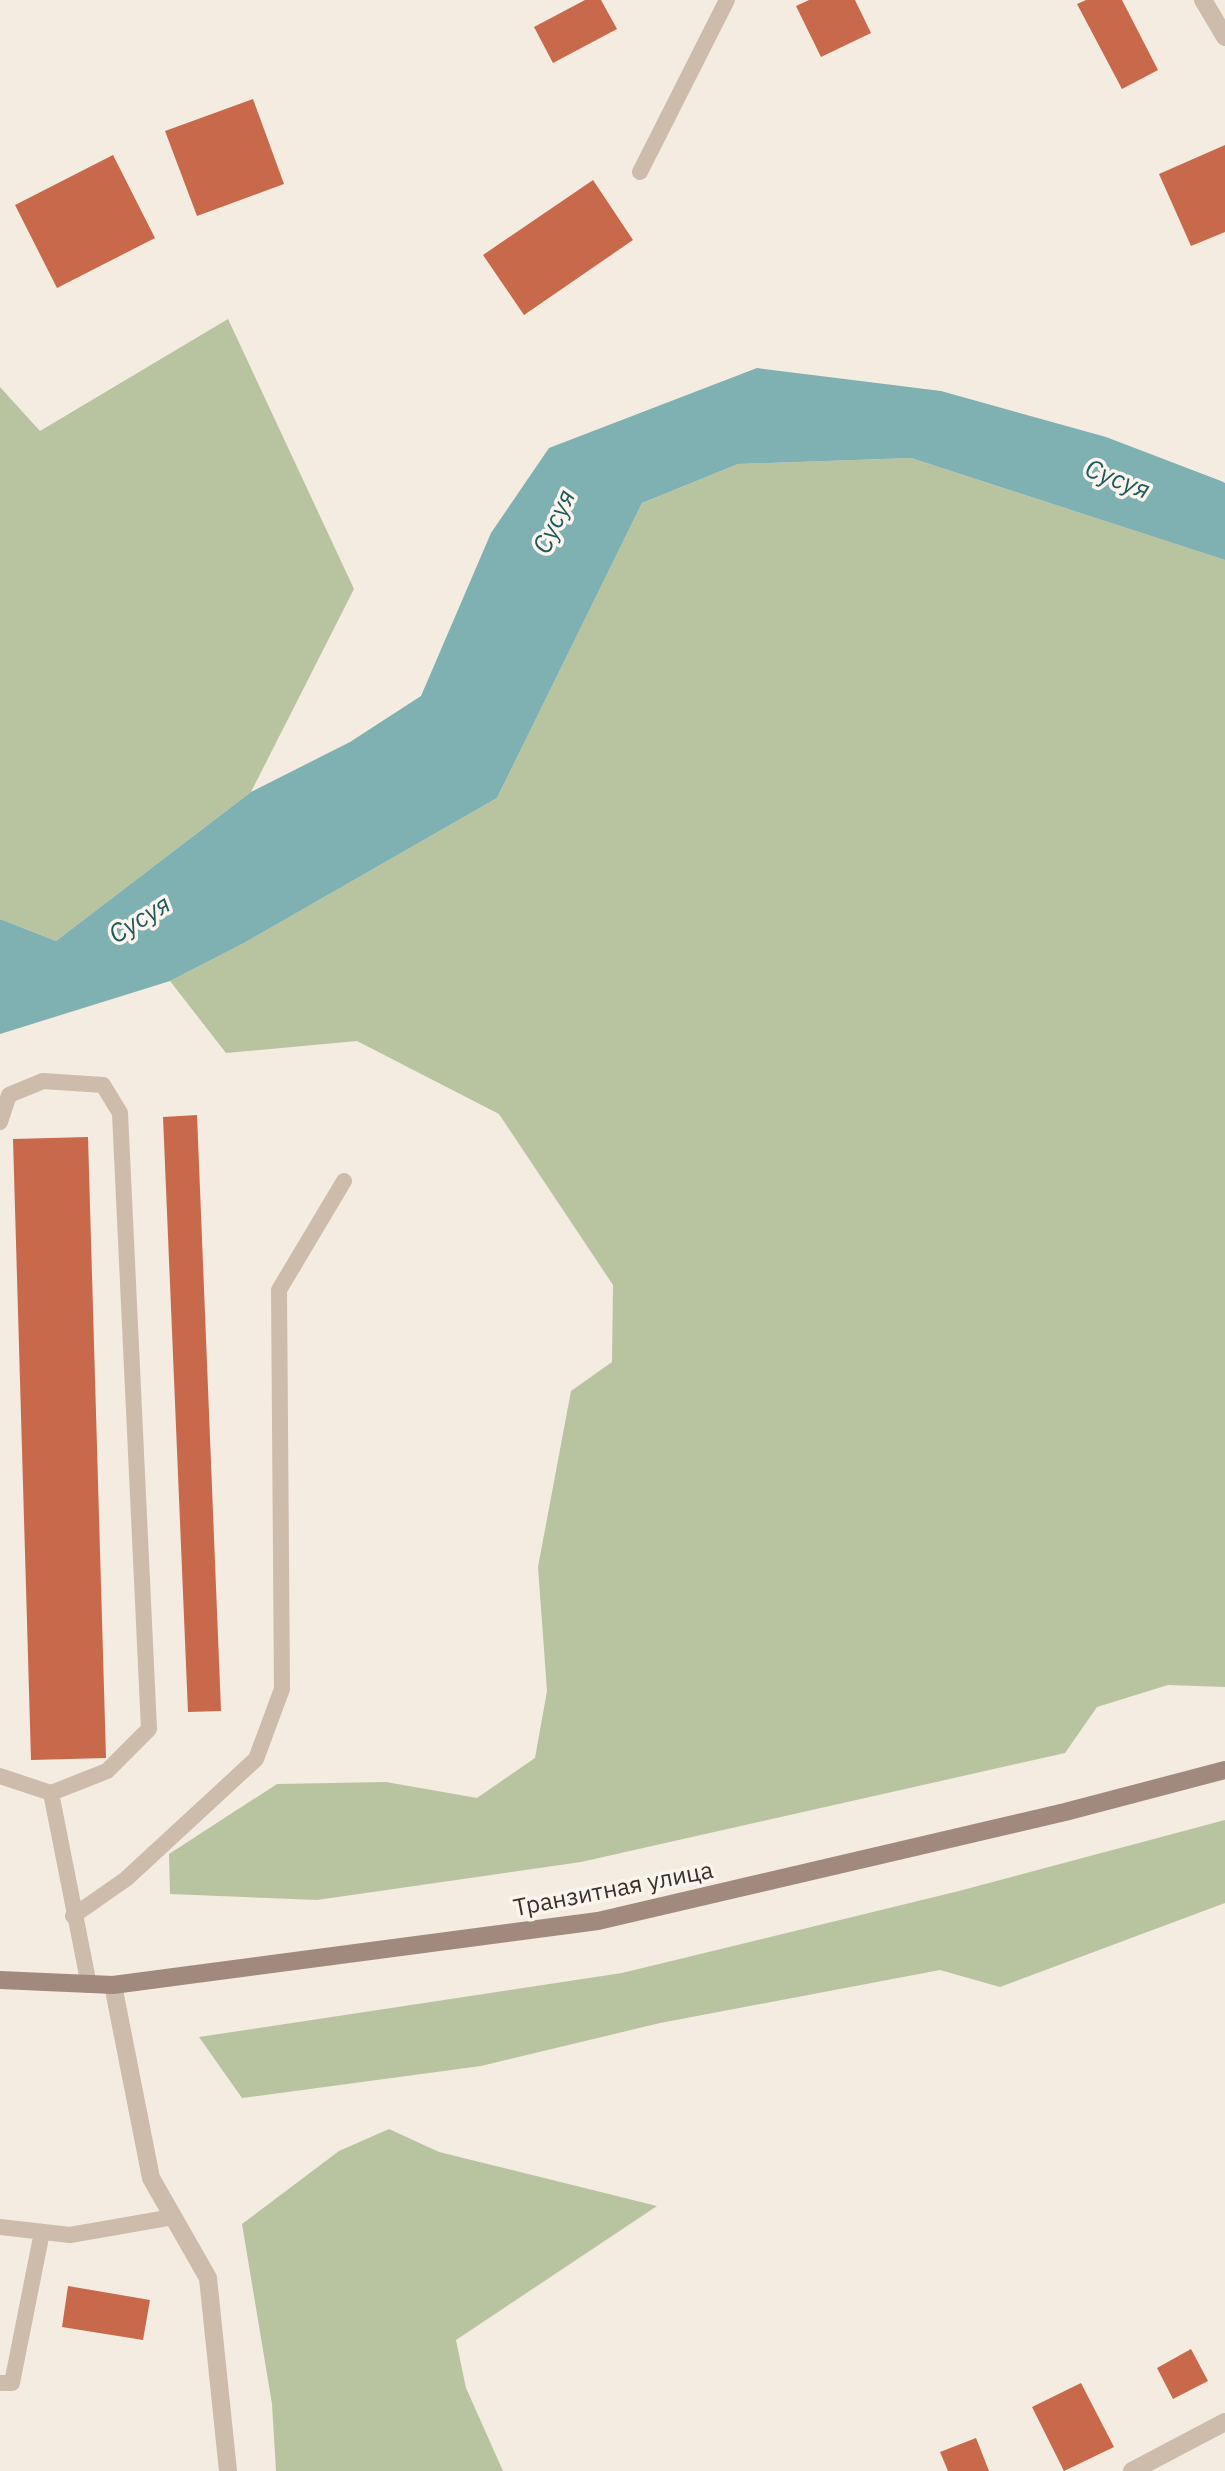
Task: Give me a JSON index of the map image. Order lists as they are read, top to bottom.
{
  "streets": {
    "main road": ["Транзитная улица"]
  },
  "water": ["Сусуя"]
}
